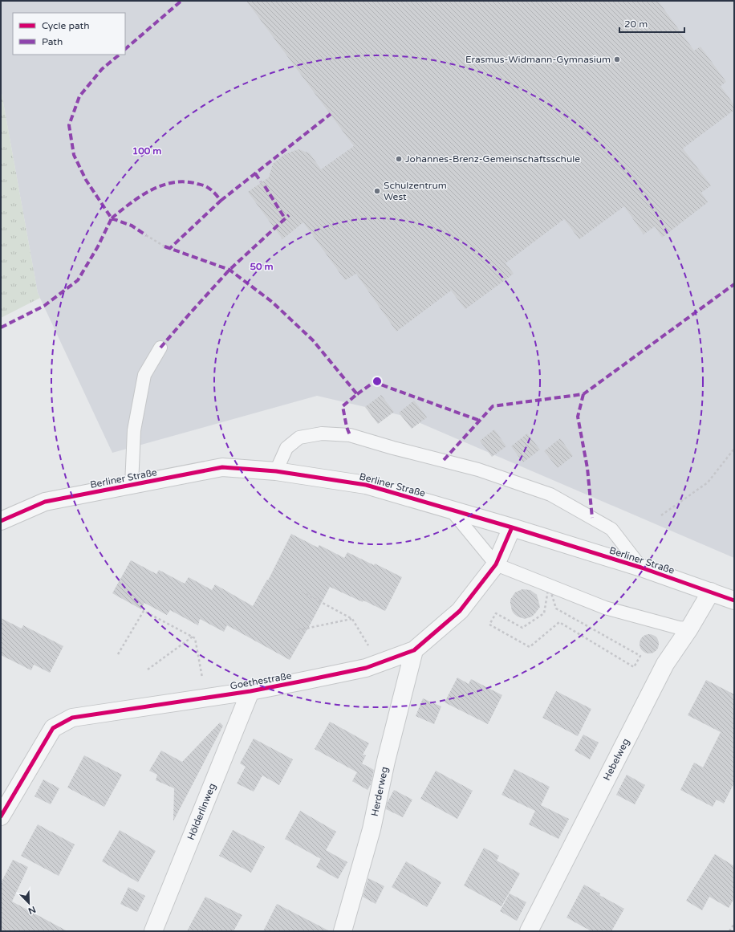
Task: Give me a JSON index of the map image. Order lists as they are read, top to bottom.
{
  "streets": {
    "street": [
      "Berliner Straße",
      "Goethestraße",
      "Hebelweg",
      "Herderweg",
      "Hölderlinweg"
    ]
  },
  "crossings": [
    ["Berliner Straße", "Goethestraße"],
    ["Berliner Straße", "Hebelweg"],
    ["Goethestraße", "Herderweg"],
    ["Goethestraße", "Hölderlinweg"]
  ],
  "places": ["Erasmus-Widmann-Gymnasium", "Johannes-Brenz-Gemeinschaftsschule", "Schulzentrum West"],
  "legend": ["Cycle path", "Path"],
  "scale_bar": "20 m",
  "north": "bottom right",
  "rings": ["100 m", "50 m"]
}
